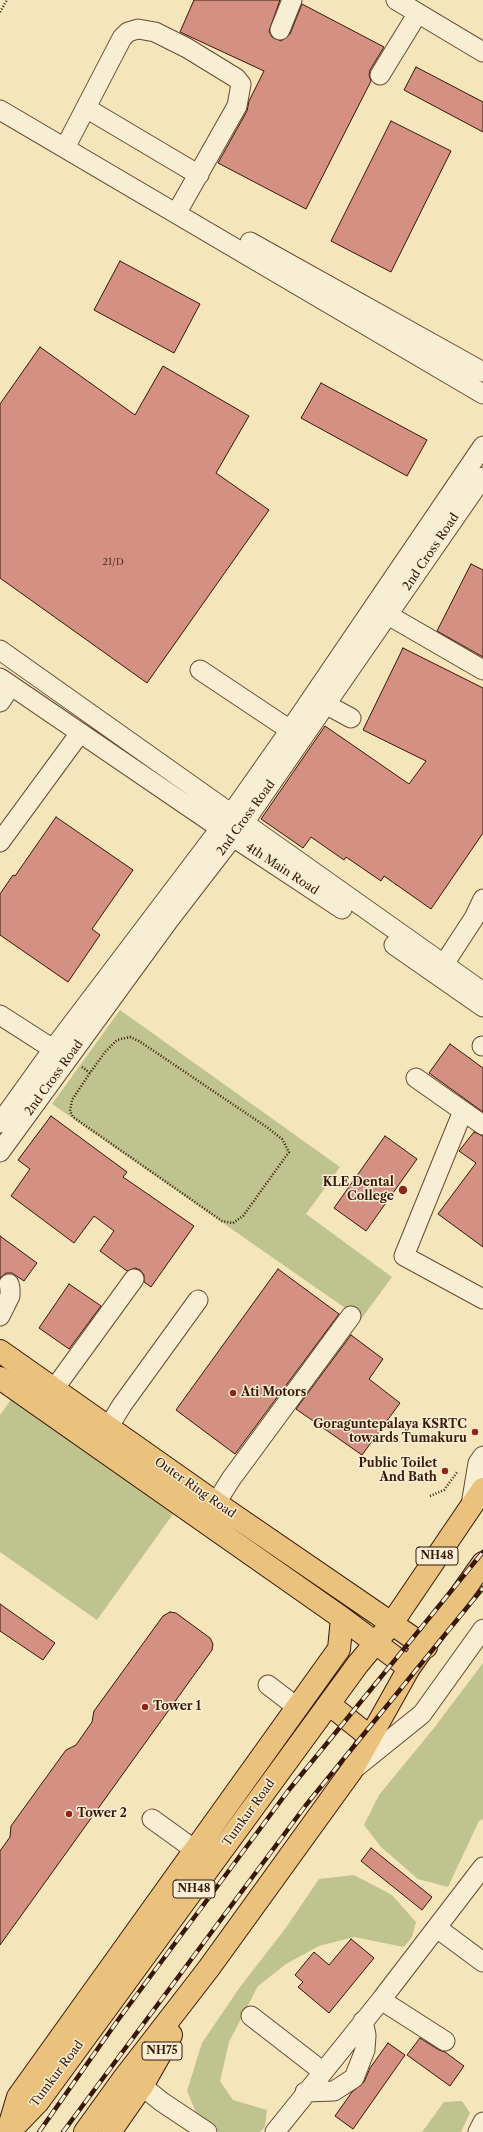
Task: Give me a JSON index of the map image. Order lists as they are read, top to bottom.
{
  "streets": {
    "highway": [
      "Outer Ring Road",
      "NH48",
      "Tumkur Road",
      "NH75"
    ],
    "street": ["2nd Cross Road", "4th Main Road"]
  },
  "crossings": [
    ["2nd Cross Road", "4th Main Road"],
    ["Outer Ring Road", "Tumkur Road"]
  ],
  "places": [
    "KLE Dental College",
    "Ati Motors",
    "Goraguntepalaya KSRTC towards Tumakuru",
    "Public Toilet And Bath",
    "Tower 1",
    "Tower 2"
  ],
  "house_numbers": ["21/D"]
}
